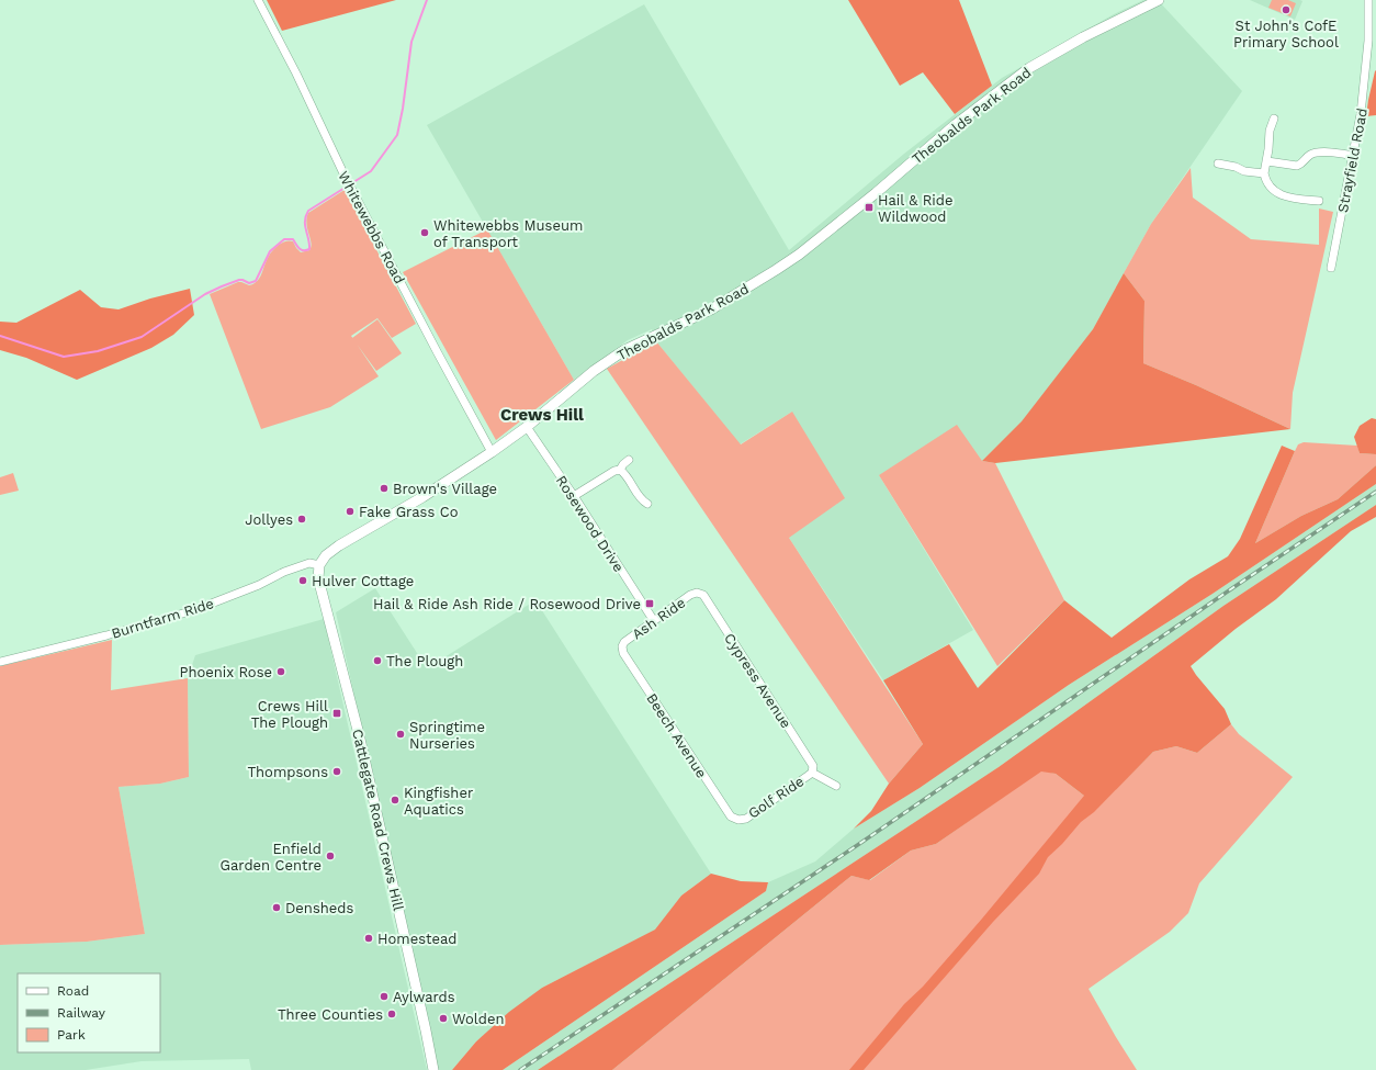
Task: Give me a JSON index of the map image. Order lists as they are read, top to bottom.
{
  "streets": {
    "street": [
      "Theobalds Park Road",
      "Strayfield Road",
      "Whitewebbs Road",
      "Rosewood Drive",
      "Burntfarm Ride",
      "Ash Ride",
      "Cypress Avenue",
      "Beech Avenue",
      "Golf Ride",
      "Cattlegate Road Crews Hill"
    ]
  },
  "crossings": [
    ["Theobalds Park Road", "Whitewebbs Road"],
    ["Theobalds Park Road", "Rosewood Drive"],
    ["Theobalds Park Road", "Burntfarm Ride"],
    ["Theobalds Park Road", "Cattlegate Road Crews Hill"],
    ["Rosewood Drive", "Ash Ride"],
    ["Burntfarm Ride", "Cattlegate Road Crews Hill"],
    ["Ash Ride", "Cypress Avenue"],
    ["Ash Ride", "Beech Avenue"],
    ["Cypress Avenue", "Golf Ride"],
    ["Beech Avenue", "Golf Ride"]
  ],
  "districts": ["Crews Hill"],
  "places": {
    "other": [
      "St John's CofE Primary School",
      "Whitewebbs Museum of Transport",
      "Brown's Village",
      "Fake Grass Co",
      "Jollyes",
      "Hulver Cottage",
      "The Plough",
      "Phoenix Rose",
      "Springtime Nurseries",
      "Thompsons",
      "Kingfisher Aquatics",
      "Enfield Garden Centre",
      "Densheds",
      "Homestead",
      "Aylwards",
      "Three Counties",
      "Wolden"
    ],
    "transit": ["Hail & Ride Wildwood", "Hail & Ride Ash Ride / Rosewood Drive", "Crews Hill The Plough"]
  },
  "legend": ["Road", "Railway", "Park"]
}
